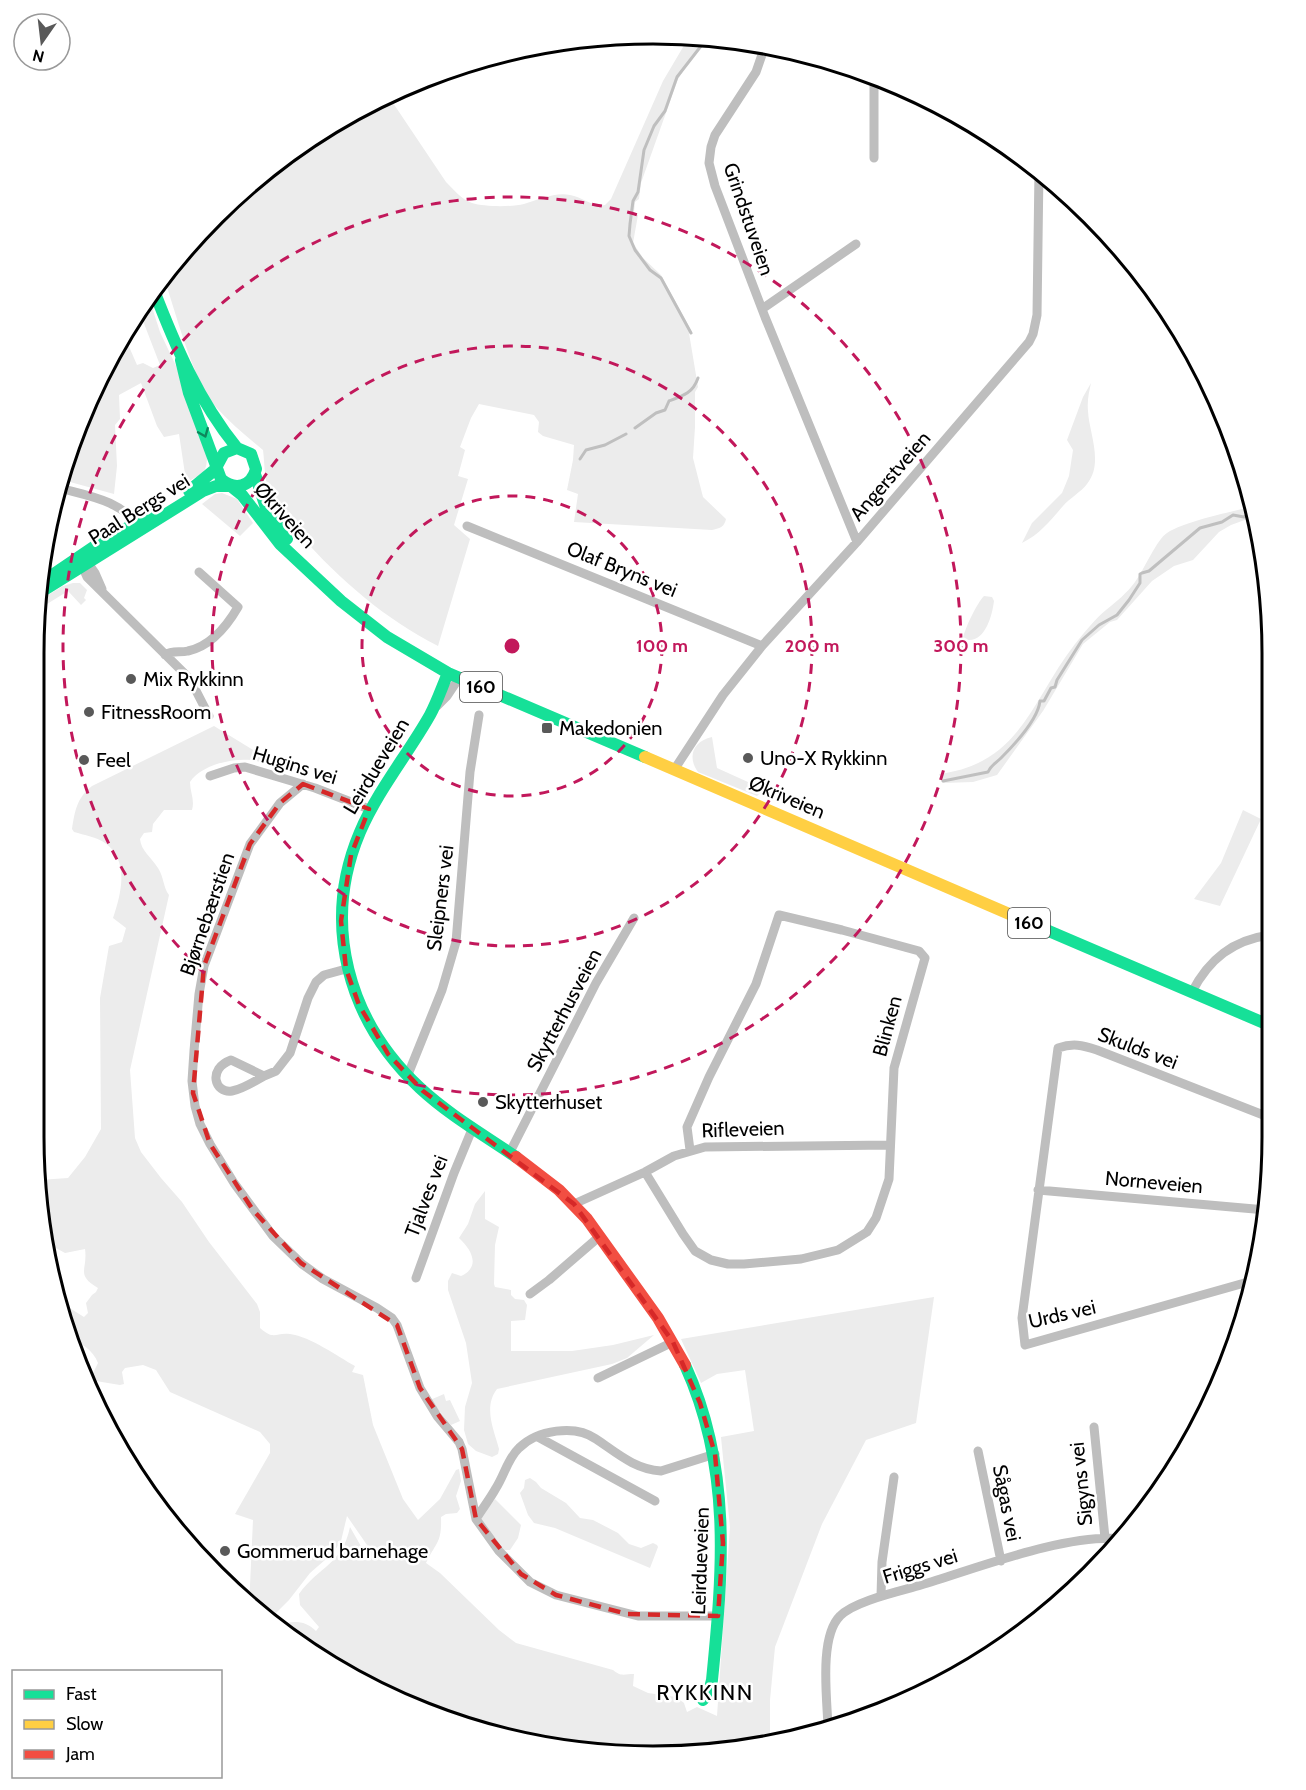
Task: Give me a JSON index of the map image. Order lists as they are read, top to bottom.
{
  "streets": {
    "main road": [
      "Paal Bergs vei",
      "Økriveien",
      "160",
      "Leirdueveien"
    ],
    "street": [
      "Grindstuveien",
      "Angerstveien",
      "Olaf Bryns vei",
      "Hugins vei",
      "Sleipners vei",
      "Bjørnebærstien",
      "Skytterhusveien",
      "Blinken",
      "Skulds vei",
      "Rifleveien",
      "Norneveien",
      "Tjalves vei",
      "Urds vei",
      "Sigyns vei",
      "Sågas vei",
      "Friggs vei"
    ]
  },
  "crossings": [
    ["Grindstuveien", "Angerstveien"],
    ["Angerstveien", "Økriveien"],
    ["Angerstveien", "Olaf Bryns vei"],
    ["Paal Bergs vei", "Økriveien"],
    ["Paal Bergs vei", "160"],
    ["Økriveien", "160"],
    ["Økriveien", "Leirdueveien"],
    ["Hugins vei", "Leirdueveien"],
    ["Hugins vei", "Bjørnebærstien"],
    ["Leirdueveien", "Sleipners vei"],
    ["Leirdueveien", "Bjørnebærstien"],
    ["Leirdueveien", "Skytterhusveien"],
    ["Leirdueveien", "Rifleveien"],
    ["Leirdueveien", "Tjalves vei"],
    ["Blinken", "Rifleveien"],
    ["Skulds vei", "Norneveien"],
    ["Skulds vei", "Urds vei"],
    ["Norneveien", "Urds vei"],
    ["Sigyns vei", "Friggs vei"],
    ["Sågas vei", "Friggs vei"]
  ],
  "districts": ["RYKKINN"],
  "places": {
    "other": [
      "Mix Rykkinn",
      "FitnessRoom",
      "Uno-X Rykkinn",
      "Feel",
      "Skytterhuset",
      "Gommerud barnehage"
    ],
    "transit": ["Makedonien"]
  },
  "legend": ["Fast", "Slow", "Jam"],
  "north": "bottom",
  "rings": ["100 m", "200 m", "300 m"]
}
